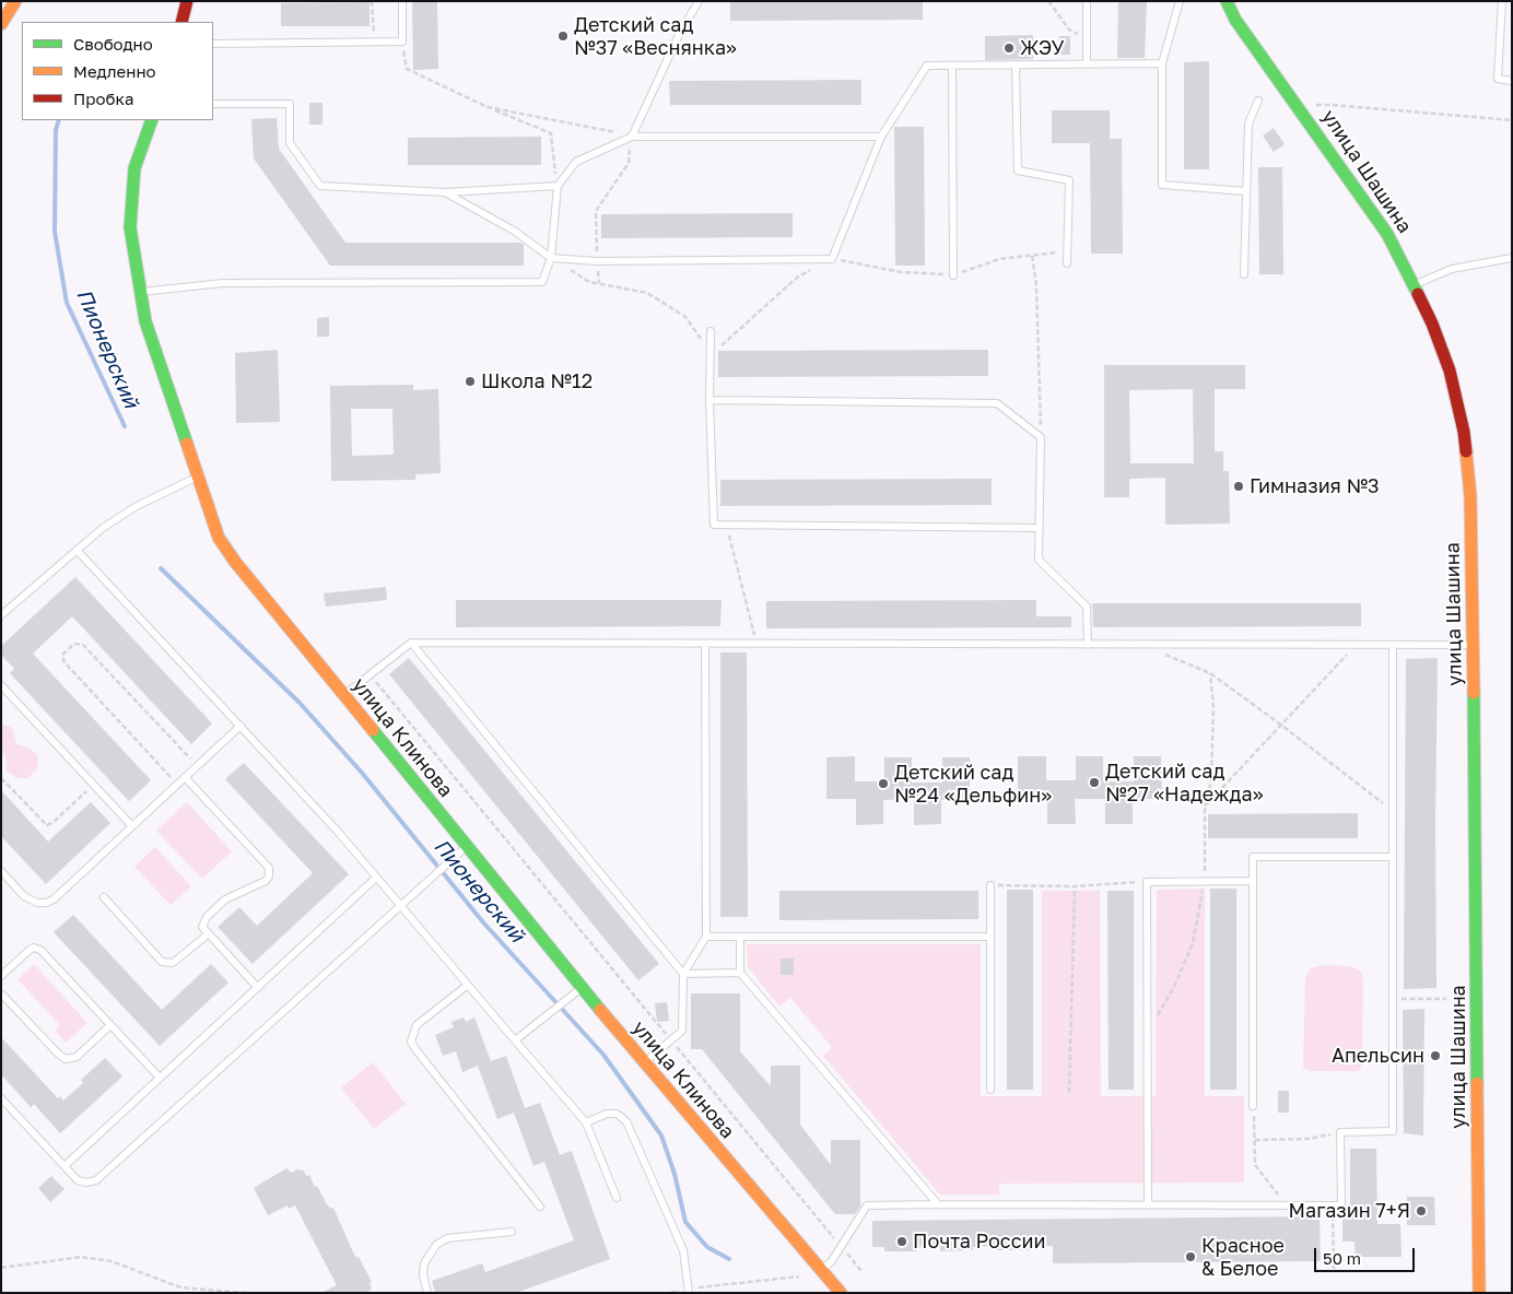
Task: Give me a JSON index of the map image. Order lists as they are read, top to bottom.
{
  "streets": {
    "street": ["улица Шашина", "улица Клинова"]
  },
  "water": ["Пионерский"],
  "places": [
    "Детский сад №37 «Веснянка»",
    "ЖЭУ",
    "Школа №12",
    "Гимназия №3",
    "Детский сад №27 «Надежда»",
    "Детский сад №24 «Дельфин»",
    "Апельсин",
    "Магазин 7+Я",
    "Почта России",
    "Красное & Белое"
  ],
  "legend": ["Свободно", "Медленно", "Пробка"],
  "scale_bar": "50 m"
}
